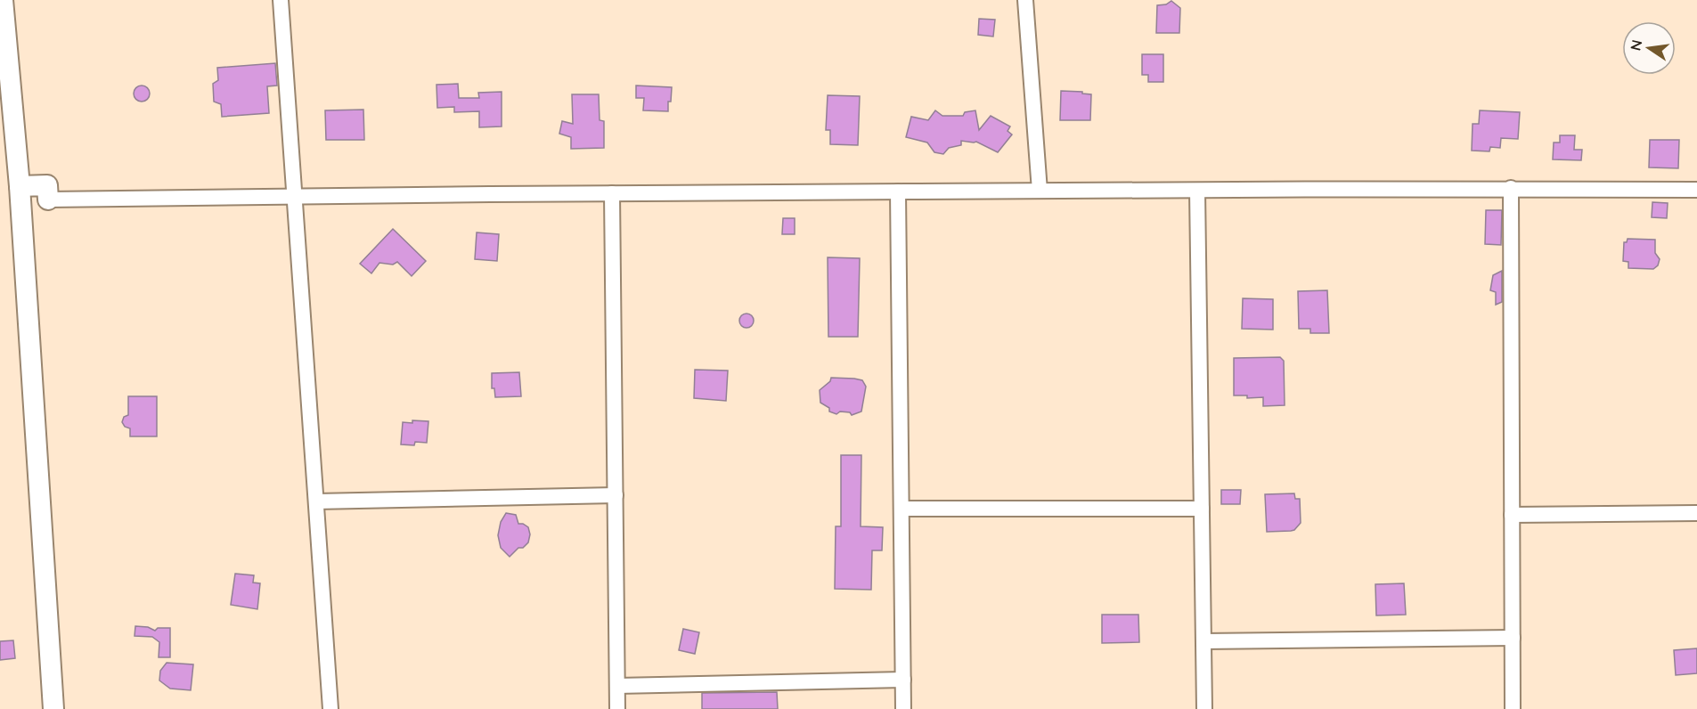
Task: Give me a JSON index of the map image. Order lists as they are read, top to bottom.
{
  "north": "left"
}
